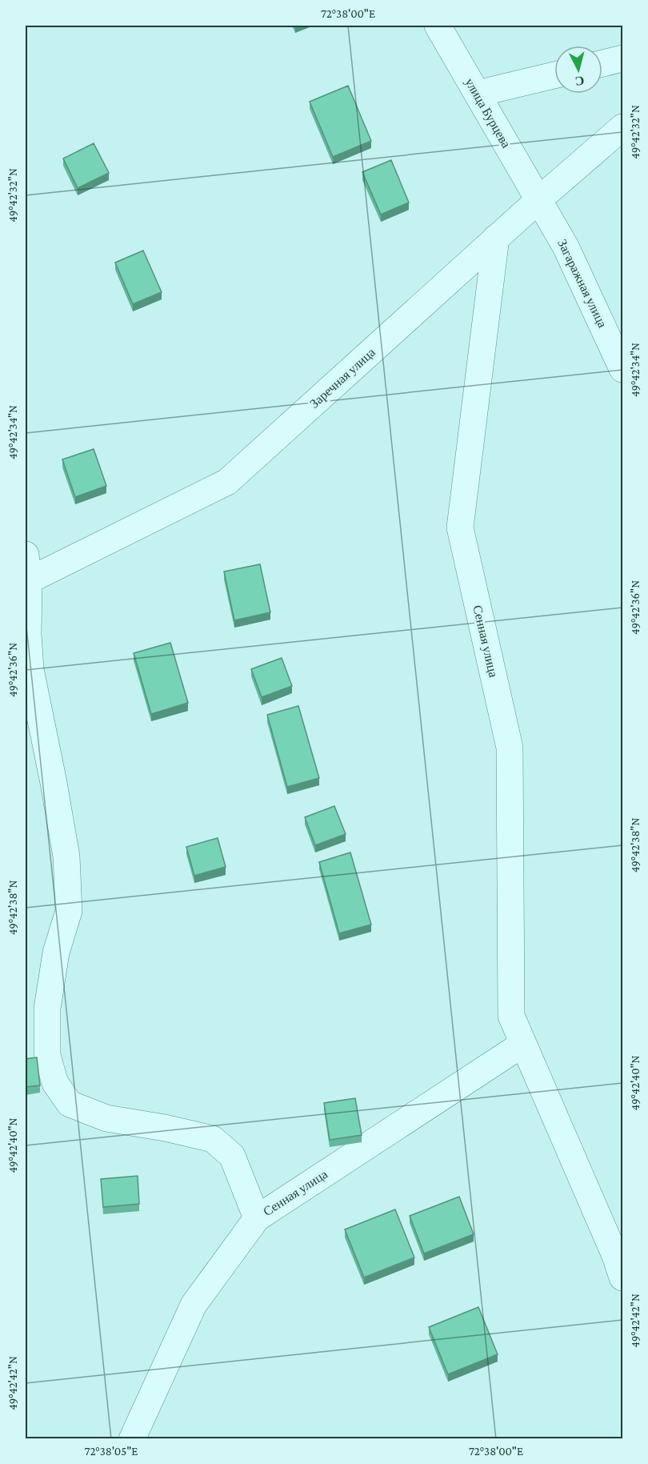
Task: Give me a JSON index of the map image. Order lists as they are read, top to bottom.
{
  "streets": {
    "street": [
      "улица Бурцева",
      "Загаражная улица",
      "Заречная улица",
      "Сенная улица"
    ]
  },
  "crossings": [
    ["улица Бурцева", "Загаражная улица"],
    ["улица Бурцева", "Заречная улица"],
    ["Загаражная улица", "Заречная улица"],
    ["Заречная улица", "Сенная улица"]
  ],
  "north": "bottom",
  "coordinates": [
    "72°38'00\"E",
    "49°42'32\"N",
    "49°42'34\"N",
    "49°42'36\"N",
    "49°42'38\"N",
    "49°42'40\"N",
    "49°42'42\"N",
    "72°38'05\"E"
  ]
}
